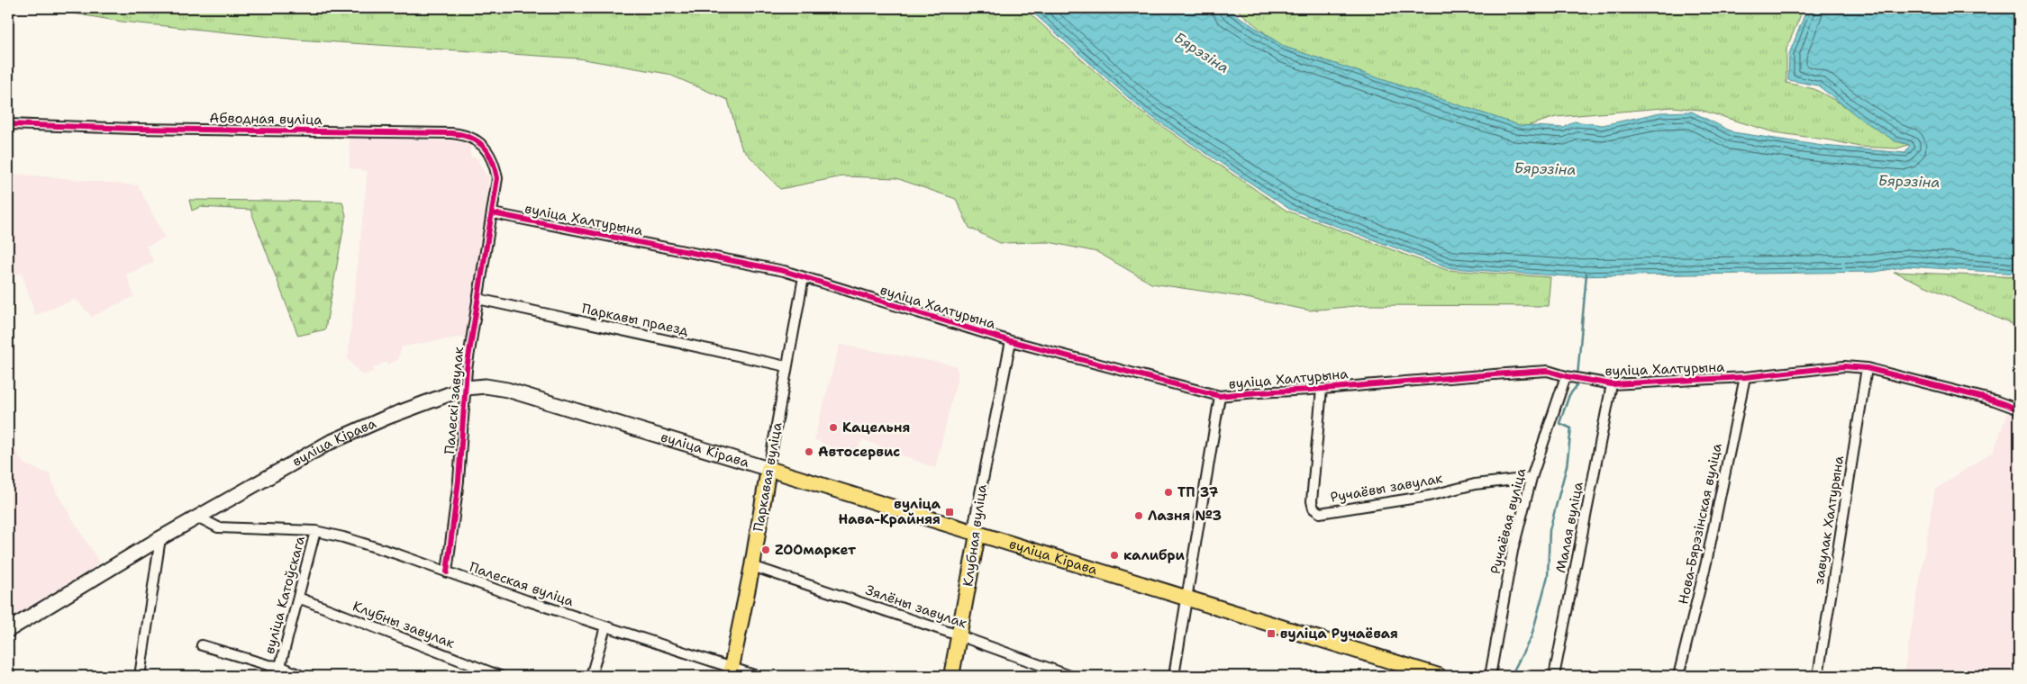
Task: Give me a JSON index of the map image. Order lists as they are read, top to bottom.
{
  "streets": {
    "main road": ["вуліца Кірава", "Паркавая вуліца", "Клубная вуліца"],
    "street": [
      "Абводная вуліца",
      "вуліца Халтурына",
      "Паркавы праезд",
      "Палескі завулак",
      "Ручаёвы завулак",
      "завулак Халтурына",
      "Ручаёвая вуліца",
      "Нова-Бярэзінская вуліца",
      "Малая вуліца",
      "Палеская вуліца",
      "вуліца Катоўскага",
      "Зялёны завулак",
      "Клубны завулак"
    ]
  },
  "crossings": [
    ["Абводная вуліца", "Палескі завулак"],
    ["вуліца Халтурына", "Палескі завулак"],
    ["вуліца Халтурына", "Паркавая вуліца"],
    ["вуліца Халтурына", "Ручаёвы завулак"],
    ["вуліца Халтурына", "завулак Халтурына"],
    ["вуліца Халтурына", "Ручаёвая вуліца"],
    ["вуліца Халтурына", "Нова-Бярэзінская вуліца"],
    ["вуліца Халтурына", "Малая вуліца"],
    ["вуліца Халтурына", "Клубная вуліца"],
    ["Паркавы праезд", "Палескі завулак"],
    ["Паркавы праезд", "Паркавая вуліца"],
    ["Палескі завулак", "вуліца Кірава"],
    ["Палескі завулак", "Палеская вуліца"],
    ["вуліца Кірава", "Паркавая вуліца"],
    ["вуліца Кірава", "Клубная вуліца"],
    ["вуліца Кірава", "Палеская вуліца"],
    ["Паркавая вуліца", "Палеская вуліца"],
    ["Паркавая вуліца", "Зялёны завулак"],
    ["Ручаёвы завулак", "Ручаёвая вуліца"],
    ["Клубная вуліца", "Зялёны завулак"],
    ["Палеская вуліца", "вуліца Катоўскага"],
    ["вуліца Катоўскага", "Клубны завулак"]
  ],
  "water": ["Бярэзіна"],
  "places": {
    "other": [
      "Кацельня",
      "Автосервис",
      "ТП 37",
      "Лазня №3",
      "ZOOмаркет",
      "калибри"
    ],
    "transit": ["вуліца Нава-Крайняя", "вуліца Ручаёвая"]
  }
}
